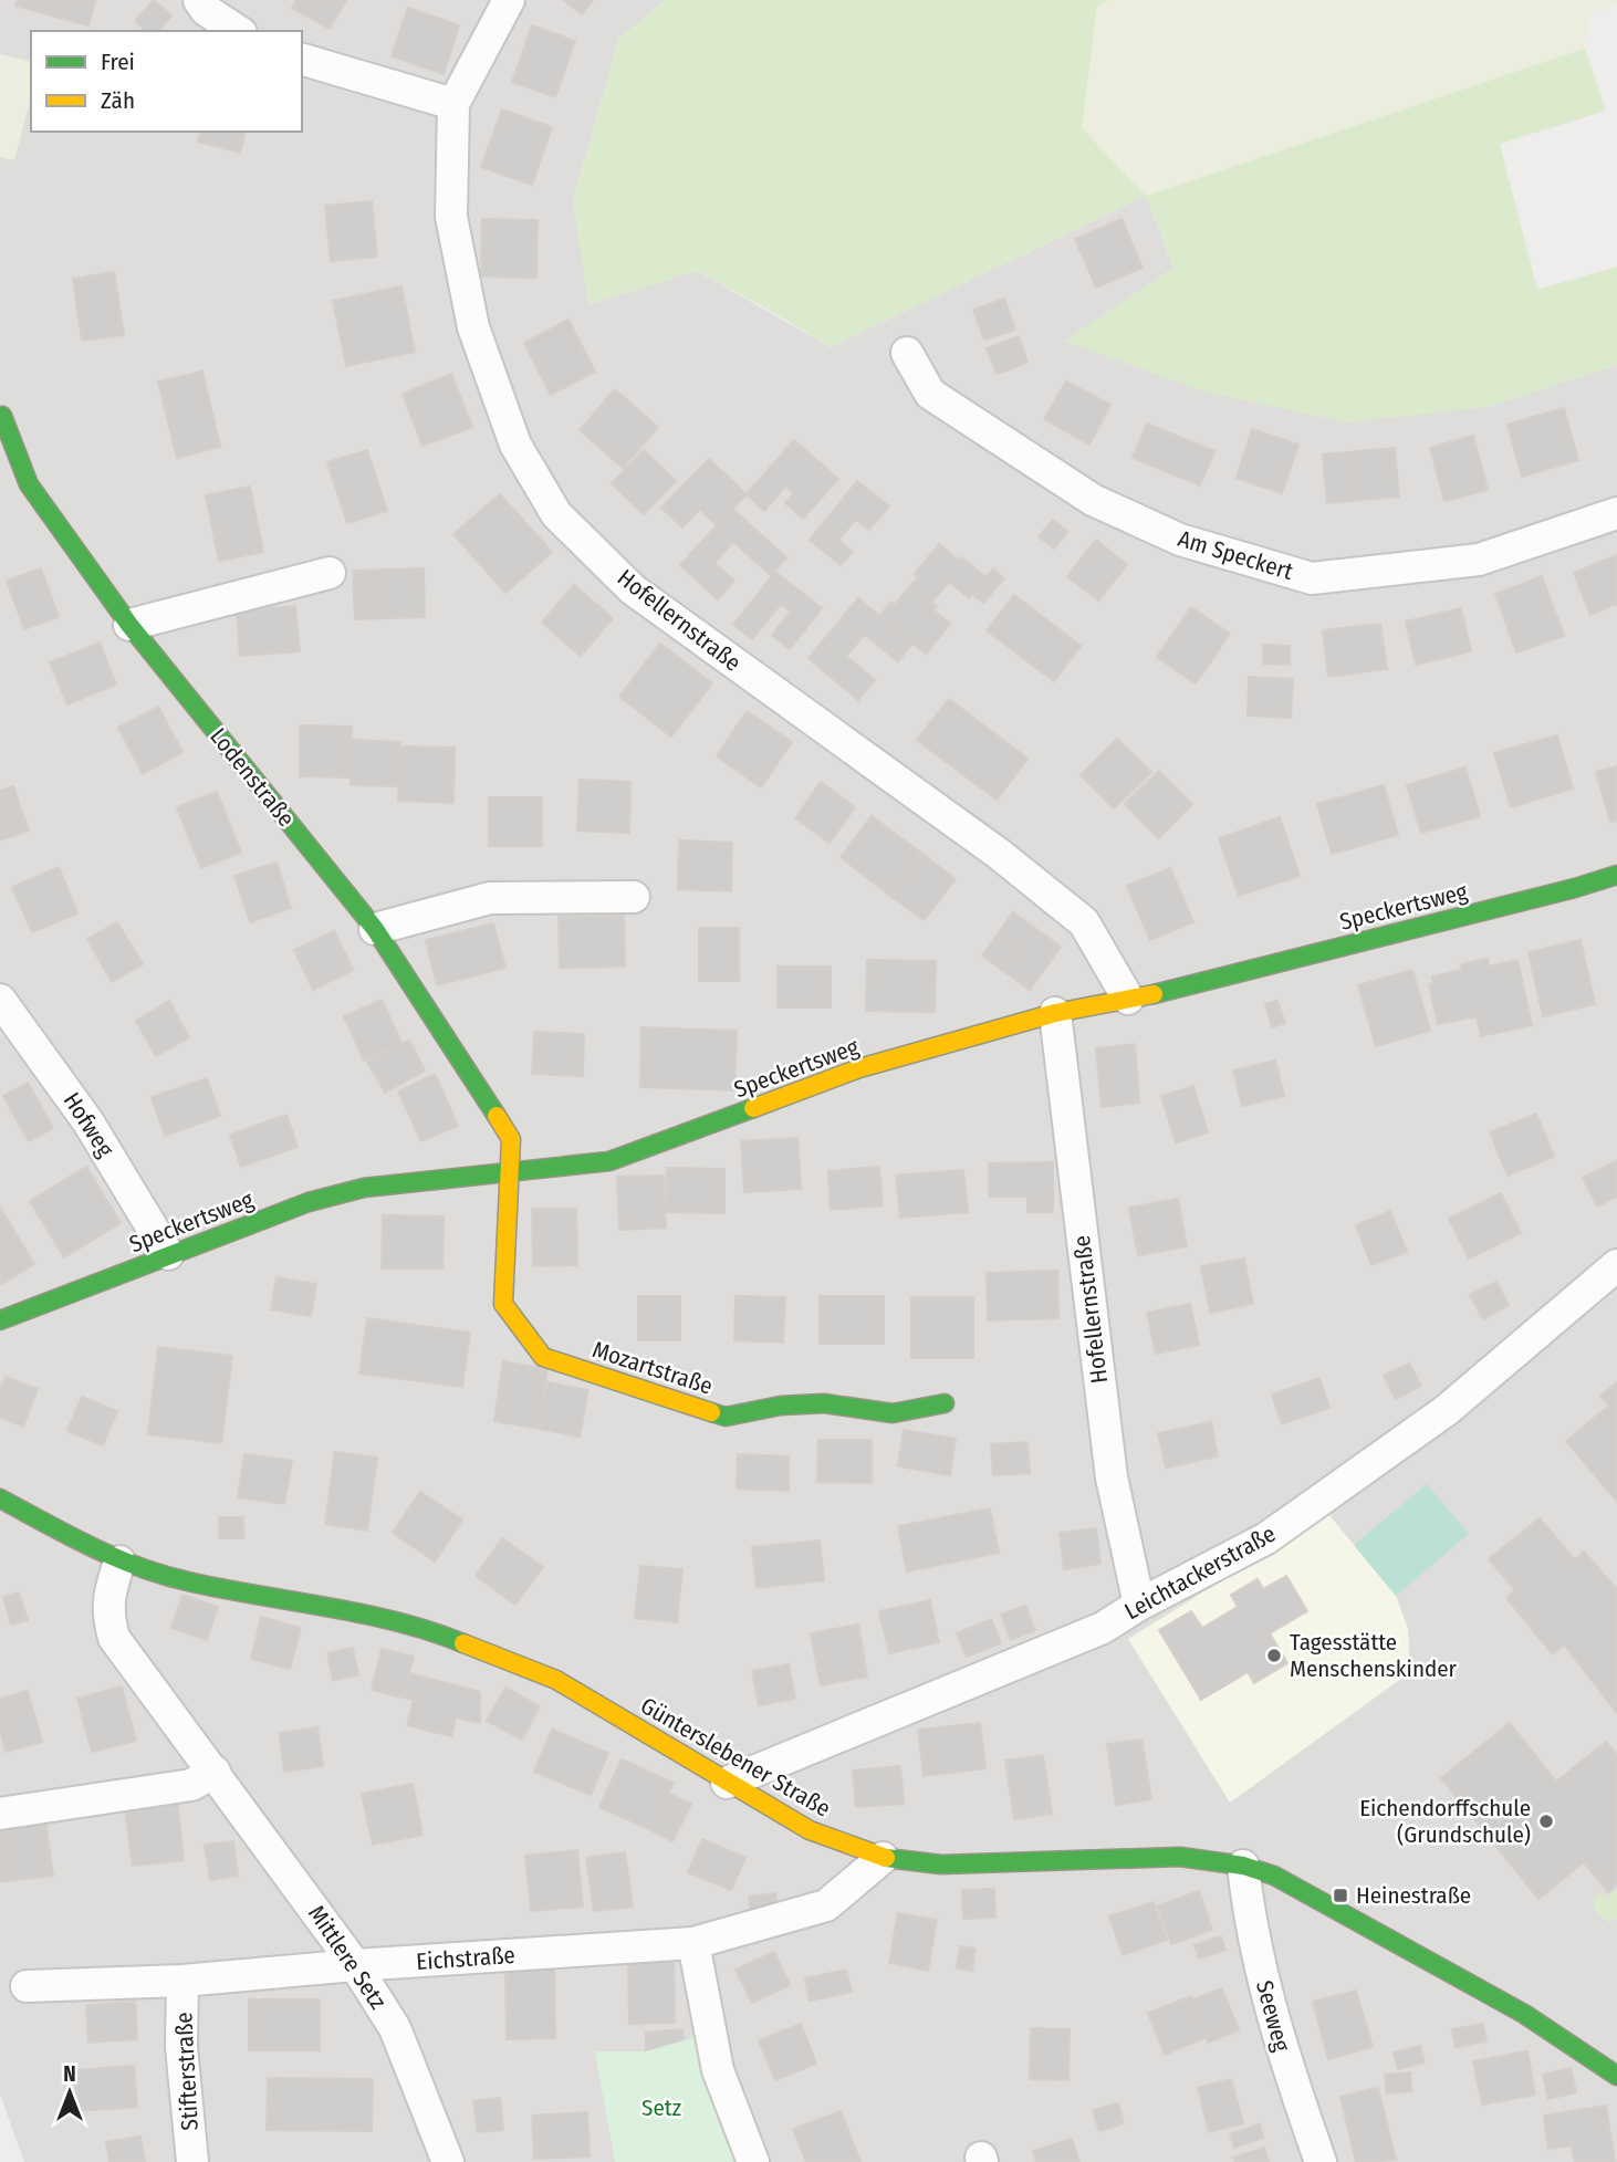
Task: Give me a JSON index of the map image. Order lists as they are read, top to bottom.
{
  "streets": {
    "street": [
      "Am Speckert",
      "Hofellernstraße",
      "Lodenstraße",
      "Speckertsweg",
      "Hofweg",
      "Mozartstraße",
      "Leichtackerstraße",
      "Günterslebener Straße",
      "Mittlere Setz",
      "Eichstraße",
      "Seeweg",
      "Stifterstraße"
    ]
  },
  "crossings": [
    ["Hofellernstraße", "Speckertsweg"],
    ["Hofellernstraße", "Leichtackerstraße"],
    ["Lodenstraße", "Speckertsweg"],
    ["Lodenstraße", "Mozartstraße"],
    ["Speckertsweg", "Hofweg"],
    ["Speckertsweg", "Mozartstraße"],
    ["Leichtackerstraße", "Günterslebener Straße"],
    ["Günterslebener Straße", "Mittlere Setz"],
    ["Günterslebener Straße", "Eichstraße"],
    ["Günterslebener Straße", "Seeweg"],
    ["Mittlere Setz", "Eichstraße"],
    ["Eichstraße", "Stifterstraße"]
  ],
  "parks": ["Setz"],
  "places": {
    "other": ["Tagesstätte Menschenskinder", "Eichendorffschule (Grundschule)"],
    "transit": ["Heinestraße"]
  },
  "legend": ["Frei", "Zäh"],
  "north": "top"
}
